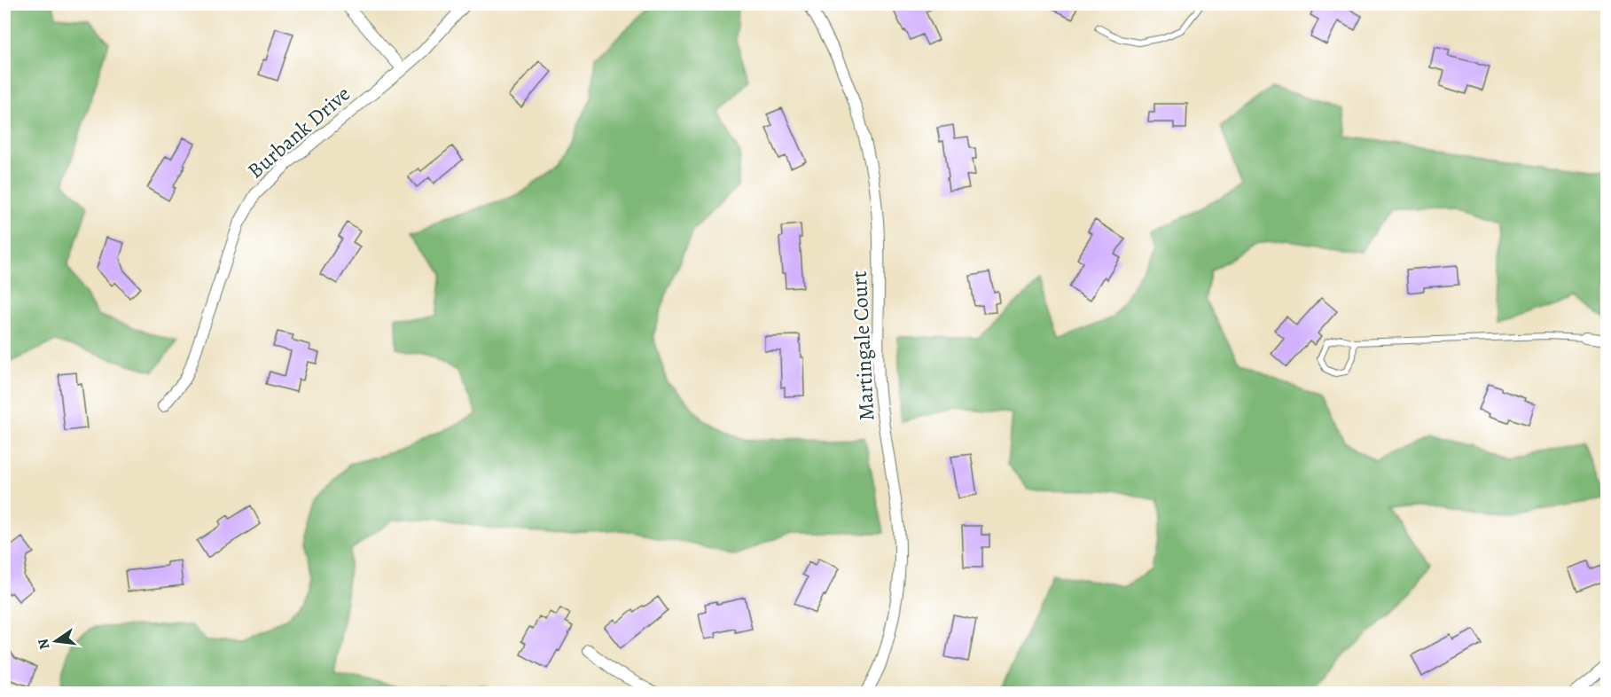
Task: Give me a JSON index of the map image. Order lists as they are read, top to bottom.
{
  "streets": {
    "street": ["Burbank Drive", "Martingale Court"]
  },
  "north": "left"
}
